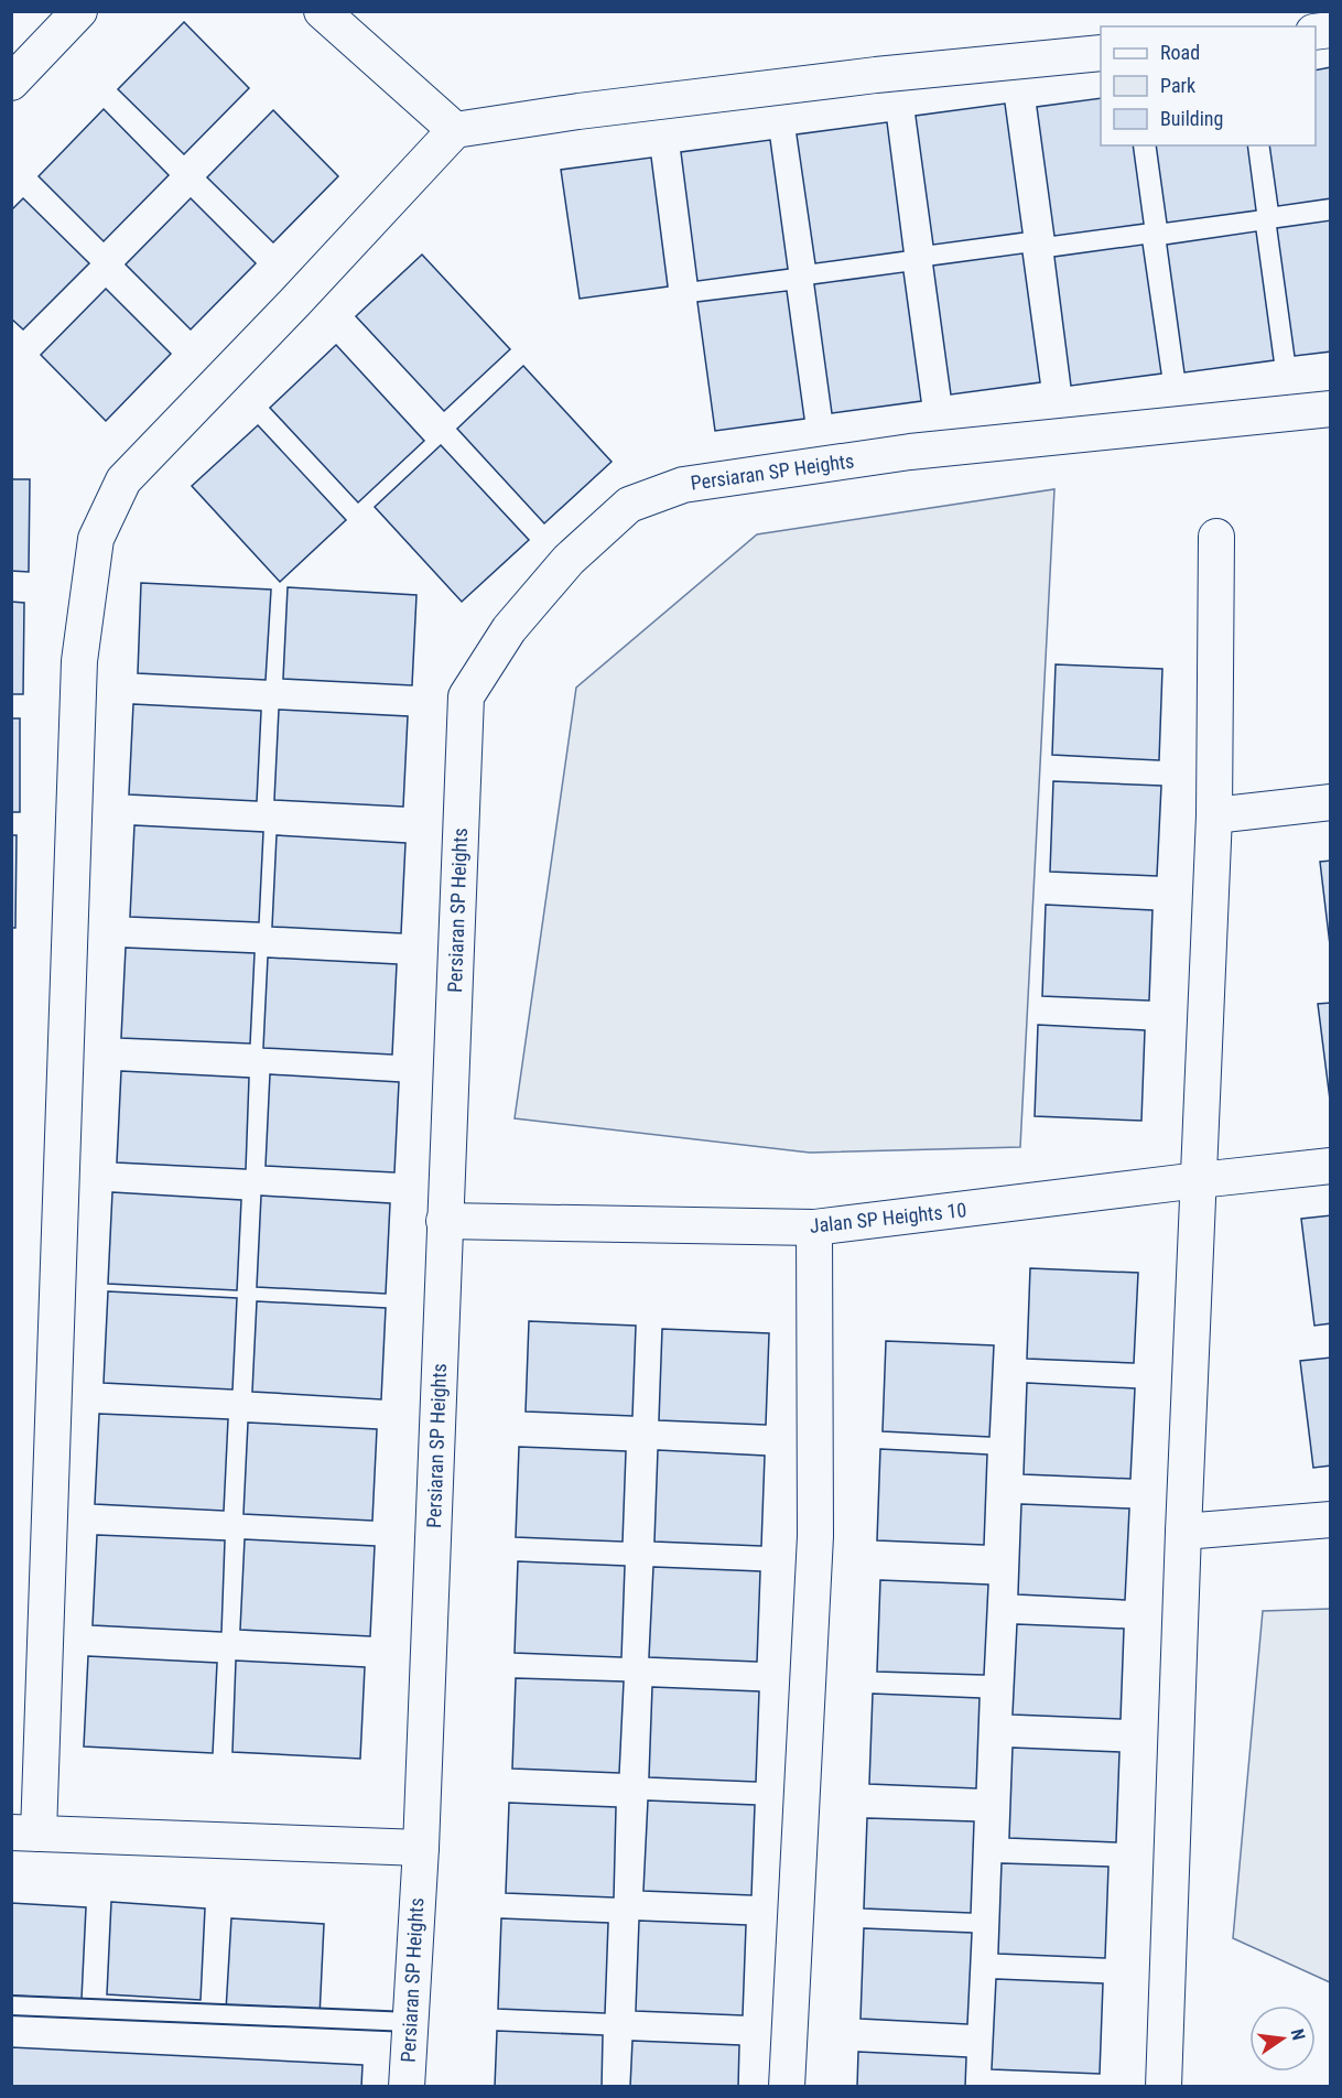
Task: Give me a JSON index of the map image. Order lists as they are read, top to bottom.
{
  "streets": {
    "street": ["Persiaran SP Heights", "Jalan SP Heights 10"]
  },
  "crossings": [
    ["Persiaran SP Heights", "Jalan SP Heights 10"]
  ],
  "legend": ["Road", "Park", "Building"],
  "north": "right"
}
